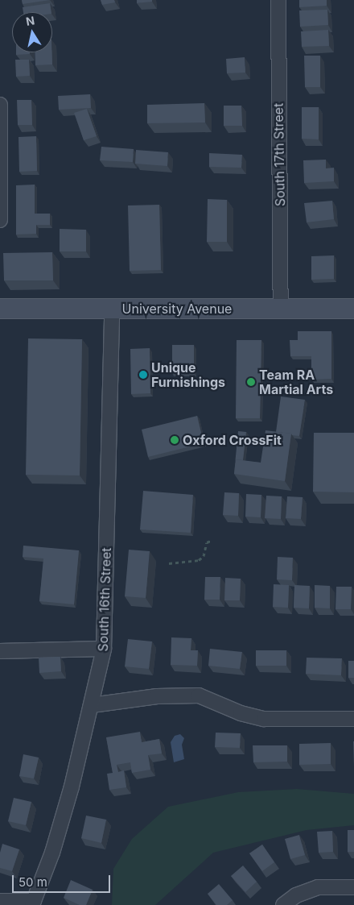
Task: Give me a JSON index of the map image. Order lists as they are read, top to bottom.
{
  "streets": {
    "main road": ["University Avenue"],
    "street": ["South 17th Street", "South 16th Street"]
  },
  "crossings": [
    ["South 17th Street", "University Avenue"],
    ["University Avenue", "South 16th Street"]
  ],
  "places": ["Unique Furnishings", "Team RA Martial Arts", "Oxford CrossFit"],
  "scale_bar": "50 m",
  "north": "top"
}
